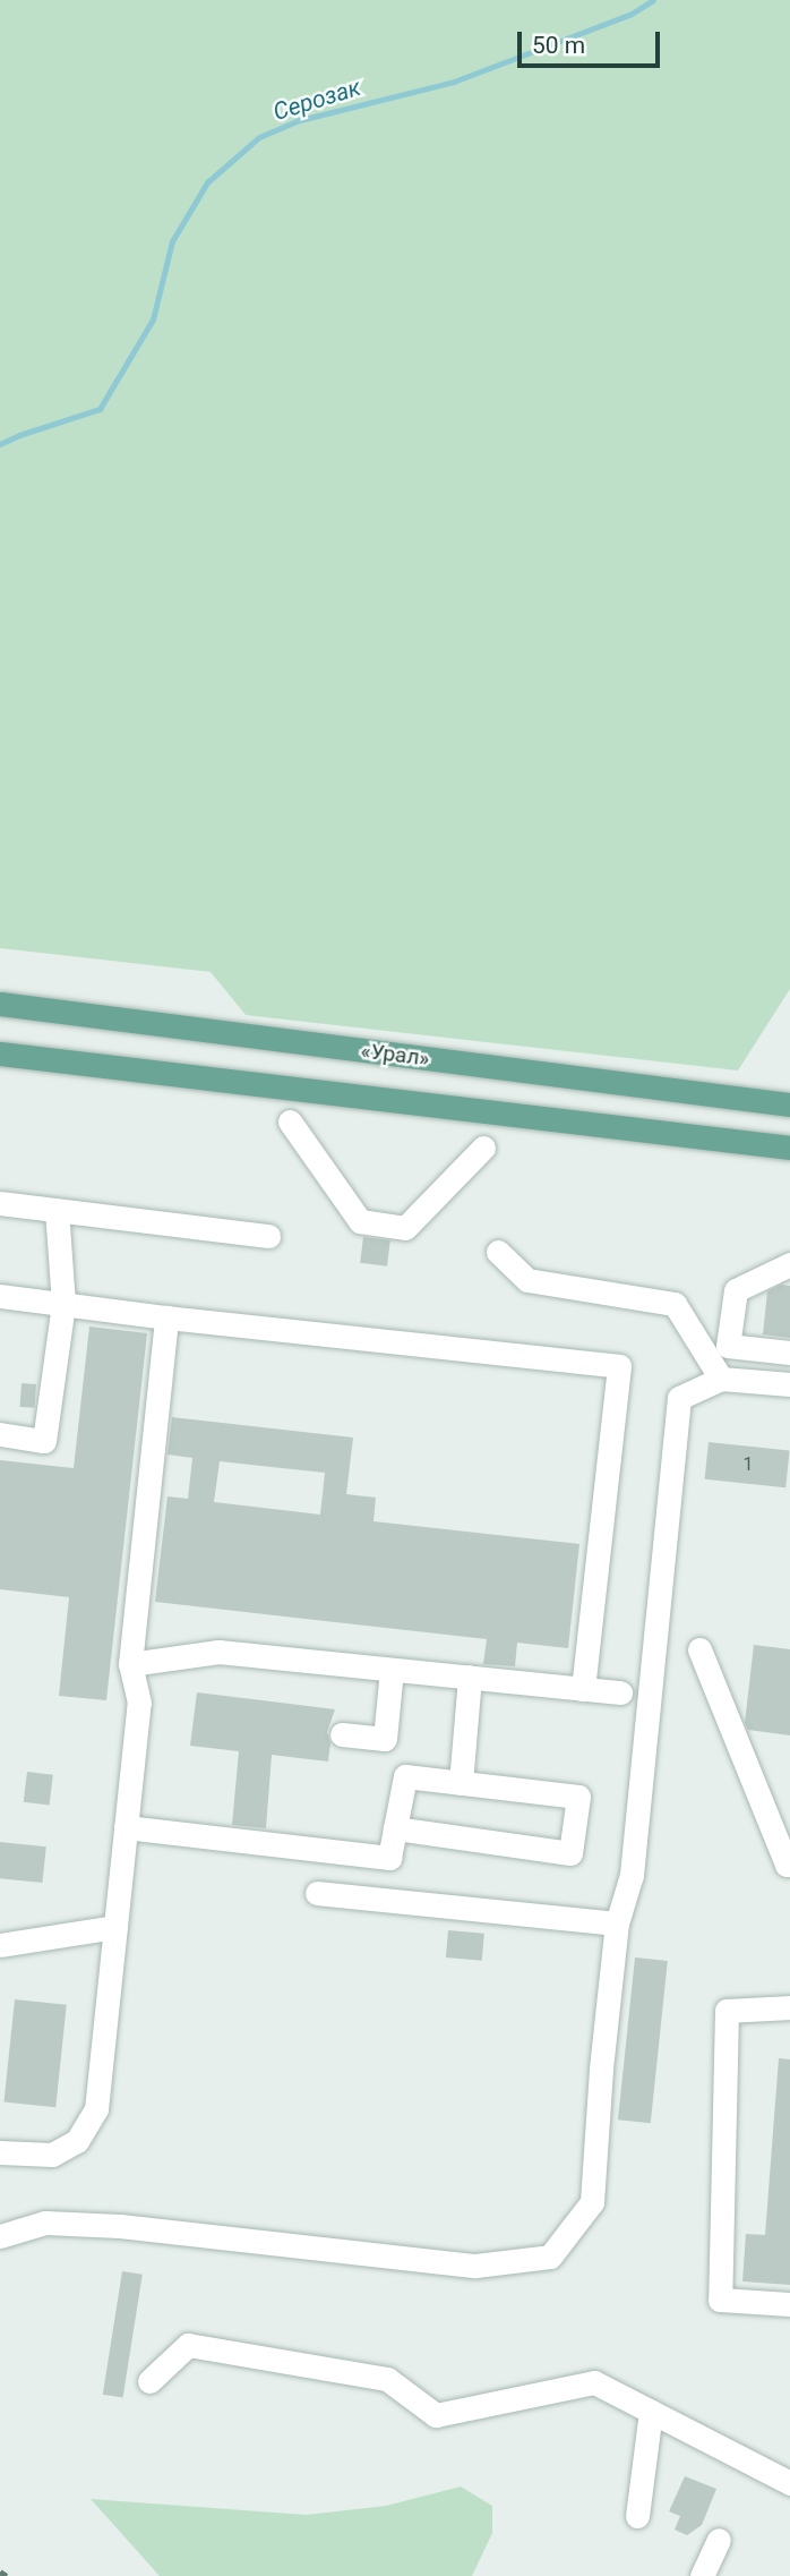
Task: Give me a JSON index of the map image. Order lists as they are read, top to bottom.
{
  "streets": {
    "main road": ["«Урал»"]
  },
  "water": ["Серозак"],
  "house_numbers": ["1"],
  "scale_bar": "50 m"
}
